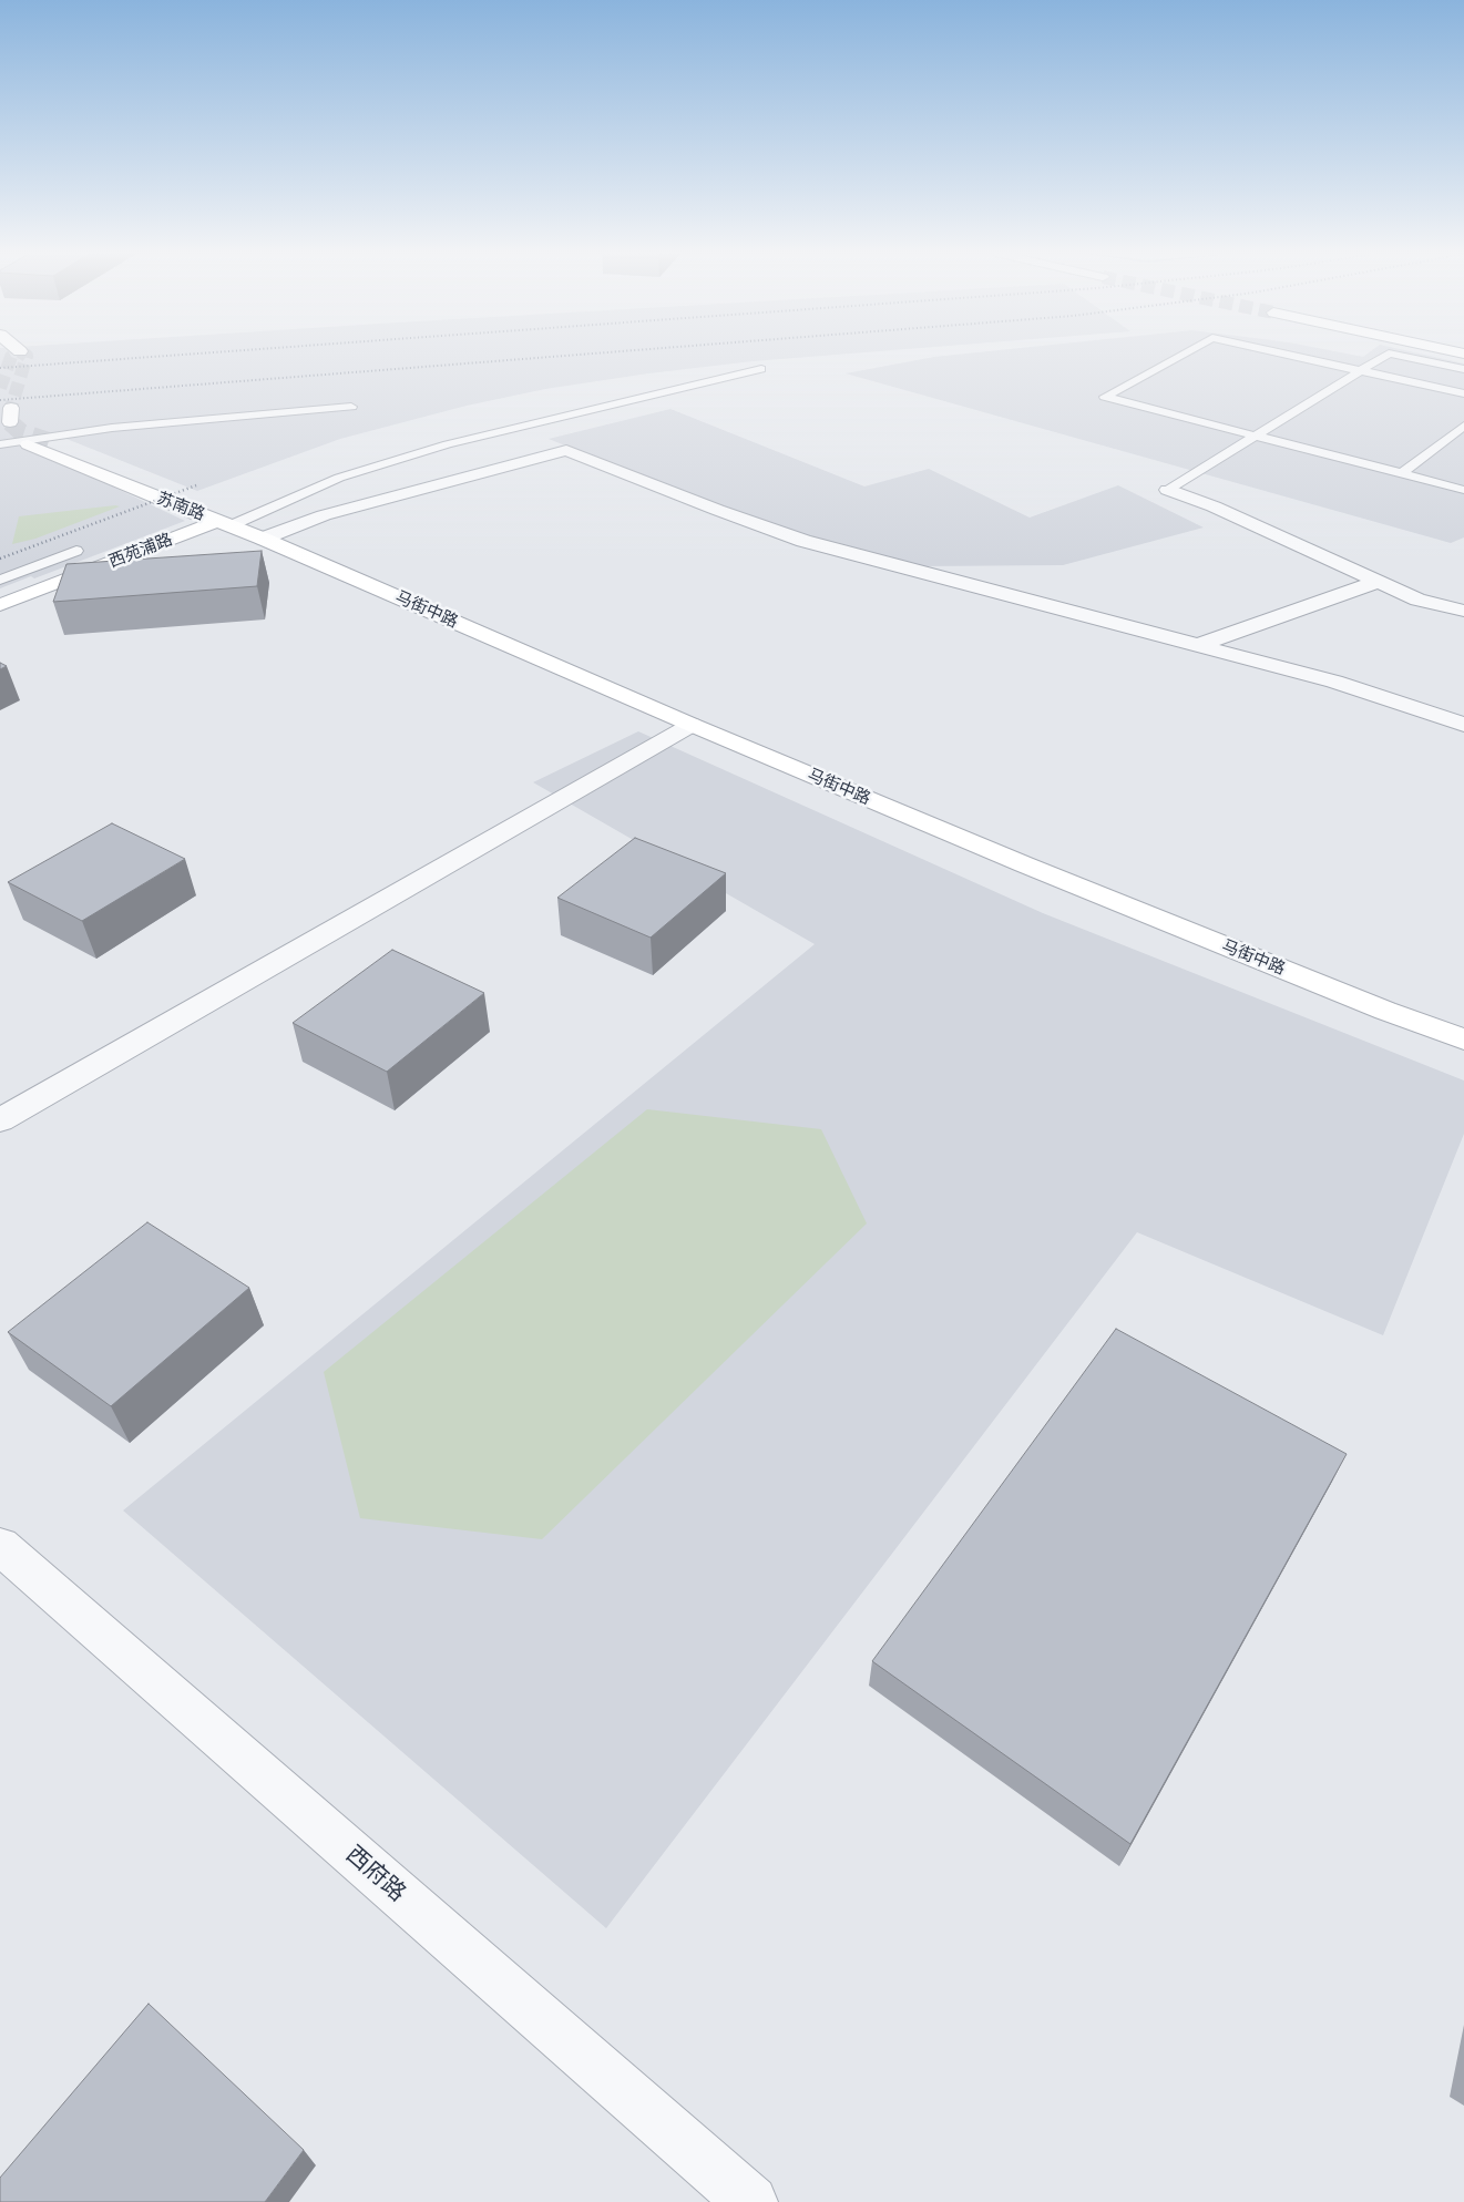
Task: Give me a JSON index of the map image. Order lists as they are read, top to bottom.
{
  "streets": {
    "street": [
      "苏南路",
      "西苑浦路",
      "马街中路",
      "西府路"
    ]
  },
  "crossings": [
    ["苏南路", "西苑浦路"],
    ["苏南路", "马街中路"],
    ["西苑浦路", "马街中路"]
  ]
}
